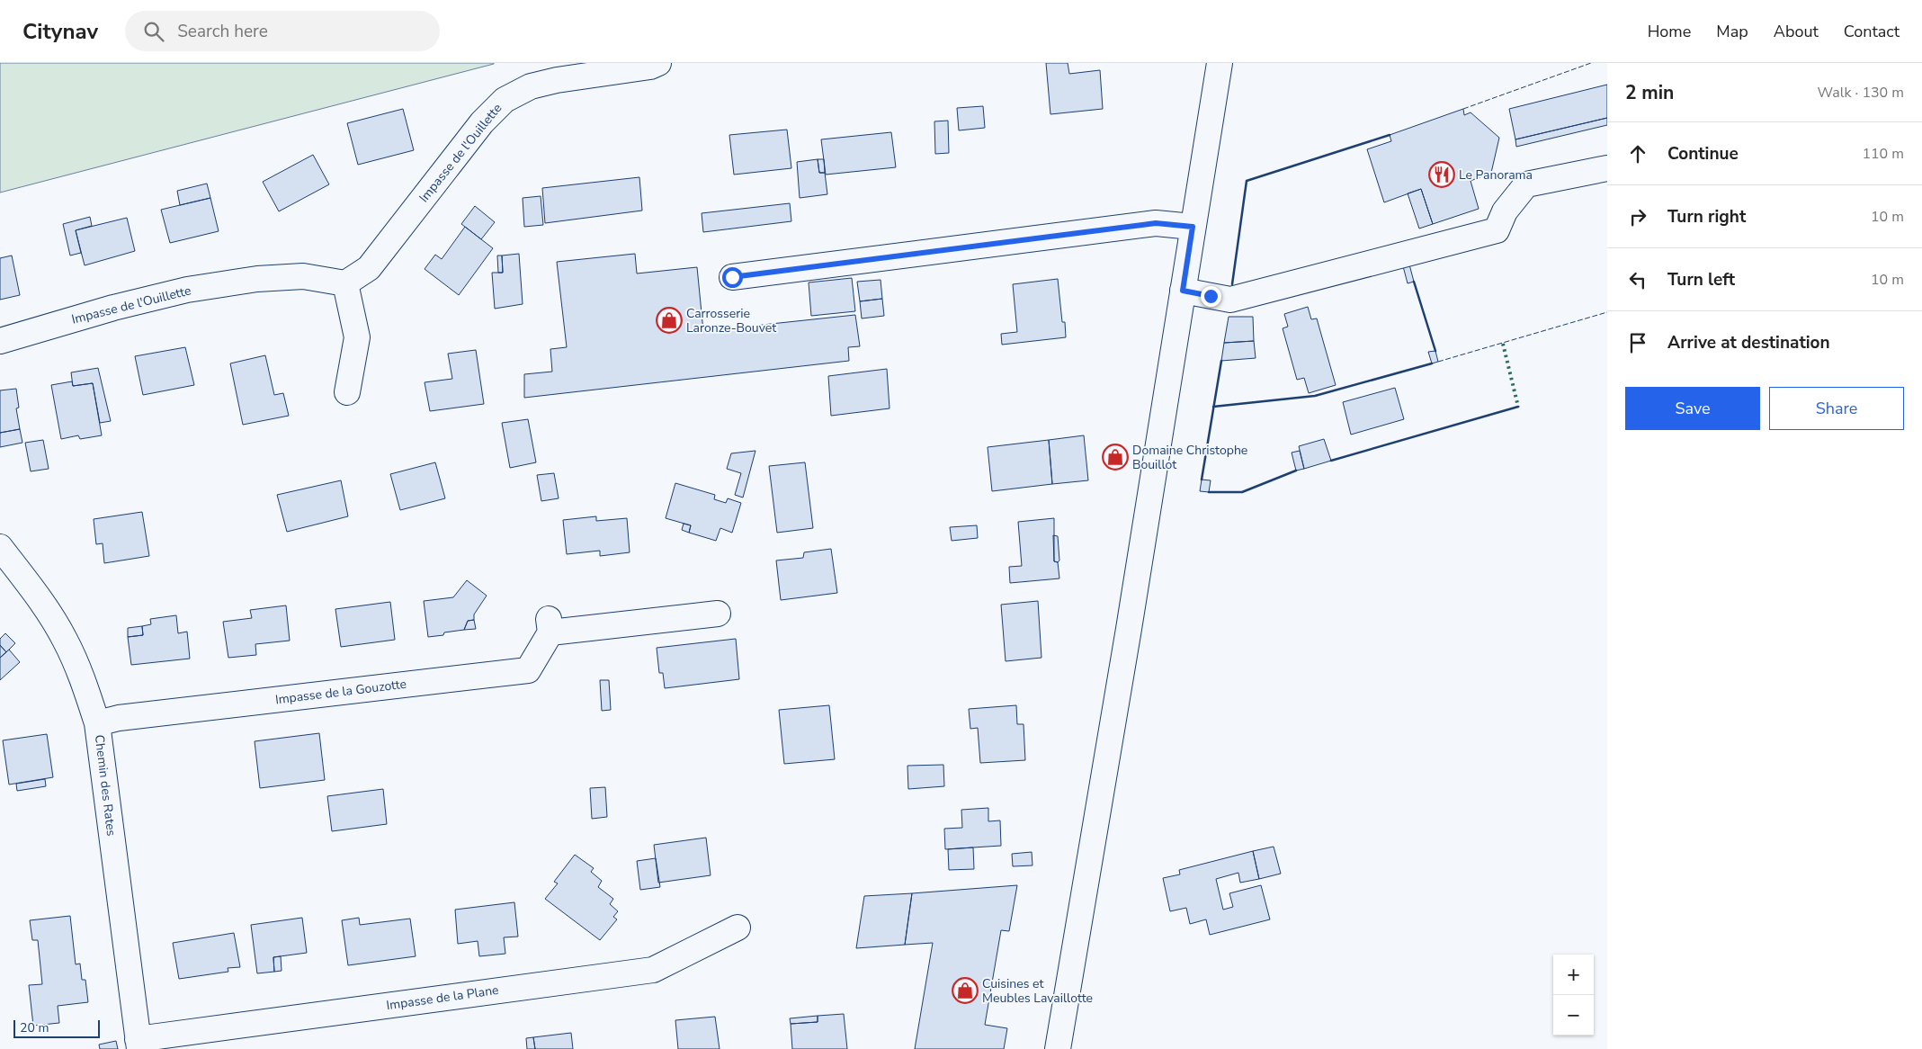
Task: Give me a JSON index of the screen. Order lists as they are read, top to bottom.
{
  "streets": {
    "street": [
      "Impasse de l'Ouillette",
      "Impasse de la Gouzotte",
      "Chemin des Rates",
      "Impasse de la Plane"
    ]
  },
  "crossings": [
    ["Impasse de la Gouzotte", "Chemin des Rates"],
    ["Chemin des Rates", "Impasse de la Plane"]
  ],
  "places": {
    "restaurant": ["Le Panorama"],
    "shop": ["Carrosserie Laronze-Bouvet", "Domaine Christophe Bouillot", "Cuisines et Meubles Lavaillotte"]
  },
  "scale_bar": "20 m",
  "page": {
    "header": "Citynav",
    "search": "Search here",
    "nav": [
      "Home",
      "Map",
      "About",
      "Contact"
    ],
    "heading": ["2 min", "Walk · 130 m"],
    "list": [
      ["Continue", "110 m"],
      ["Turn right", "10 m"],
      ["Turn left", "10 m"],
      "Arrive at destination"
    ],
    "buttons": ["Save", "Share"],
    "map_buttons": ["+", "−"],
    "scale": "20 m"
  }
}
